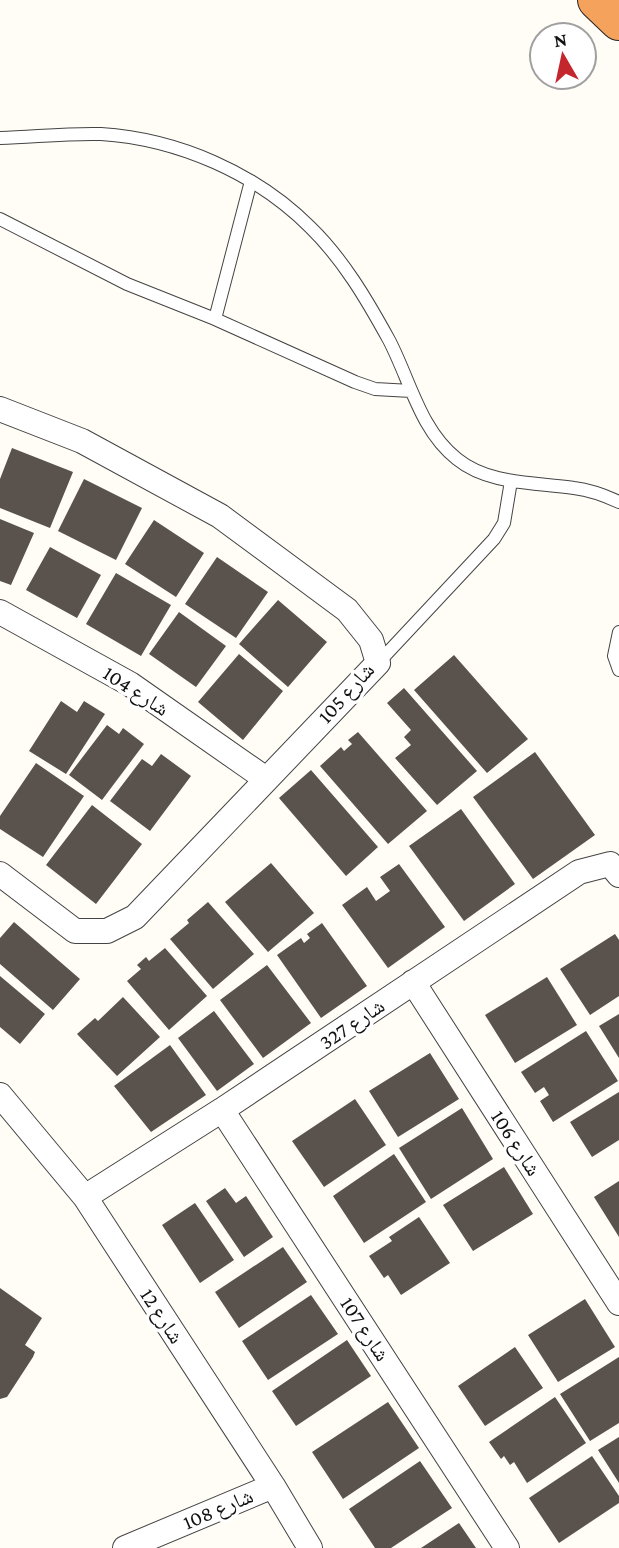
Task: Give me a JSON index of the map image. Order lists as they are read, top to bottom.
{
  "streets": {
    "street": [
      "شارع 104",
      "شارع 105",
      "شارع 327",
      "شارع 106",
      "شارع 12",
      "شارع 107",
      "شارع 108"
    ]
  },
  "crossings": [
    ["شارع 104", "شارع 105"],
    ["شارع 327", "شارع 106"],
    ["شارع 327", "شارع 12"],
    ["شارع 327", "شارع 107"],
    ["شارع 12", "شارع 108"]
  ],
  "north": "top"
}
